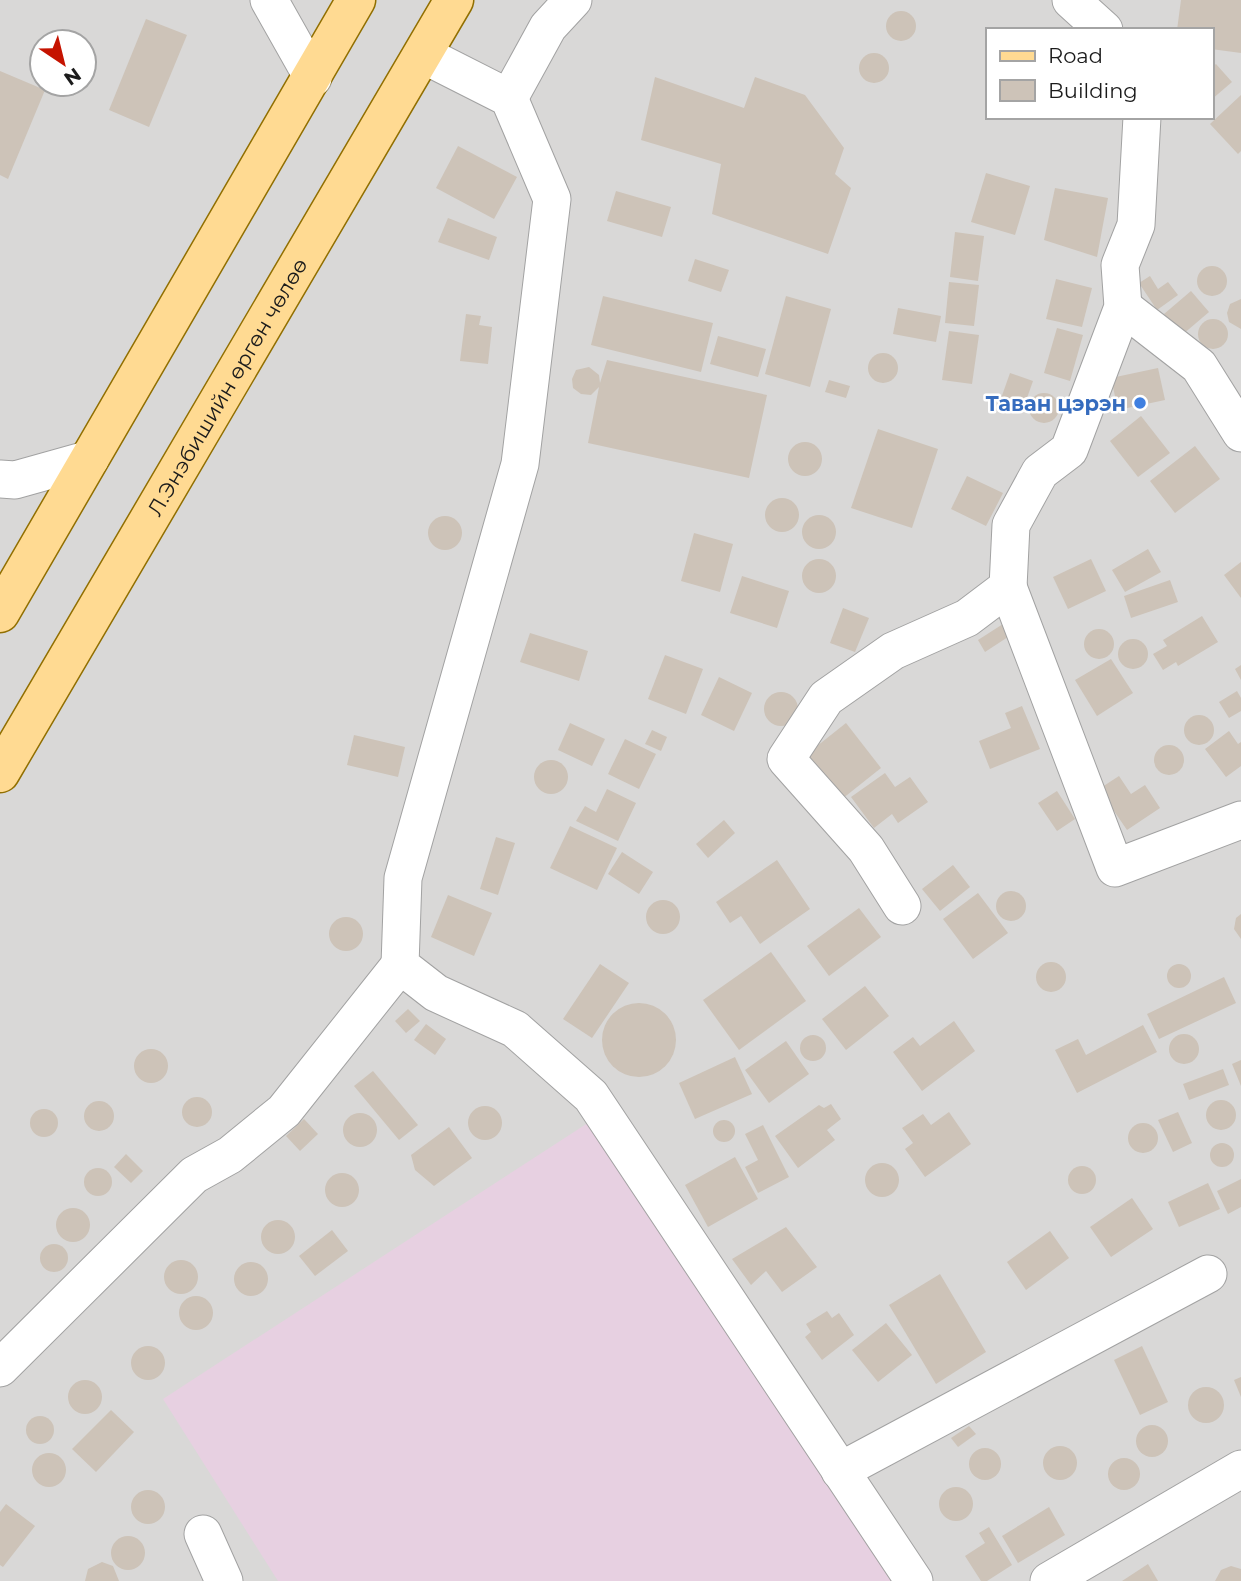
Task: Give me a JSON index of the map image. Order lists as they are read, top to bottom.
{
  "streets": {
    "main road": ["Л.Энэбишийн өргөн чөлөө"]
  },
  "places": ["Таван цэрэн"],
  "legend": ["Road", "Building"],
  "north": "bottom right"
}
